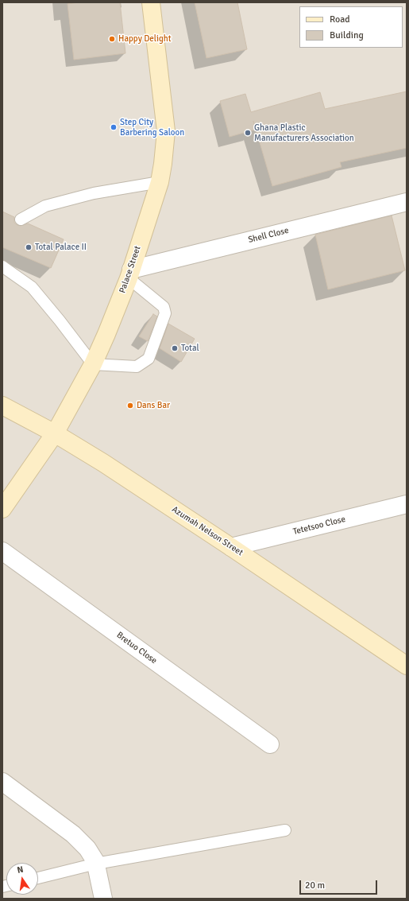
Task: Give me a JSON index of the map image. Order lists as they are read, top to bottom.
{
  "streets": {
    "street": [
      "Shell Close",
      "Palace Street",
      "Tetetsoo Close",
      "Azumah Nelson Street",
      "Bretuo Close"
    ]
  },
  "crossings": [
    ["Shell Close", "Palace Street"],
    ["Palace Street", "Azumah Nelson Street"],
    ["Tetetsoo Close", "Azumah Nelson Street"]
  ],
  "places": [
    "Happy Delight",
    "Step City Barbering Saloon",
    "Ghana Plastic Manufacturers Association",
    "Total Palace II",
    "Total",
    "Dans Bar"
  ],
  "legend": ["Road", "Building"],
  "scale_bar": "20 m",
  "north": "top"
}
